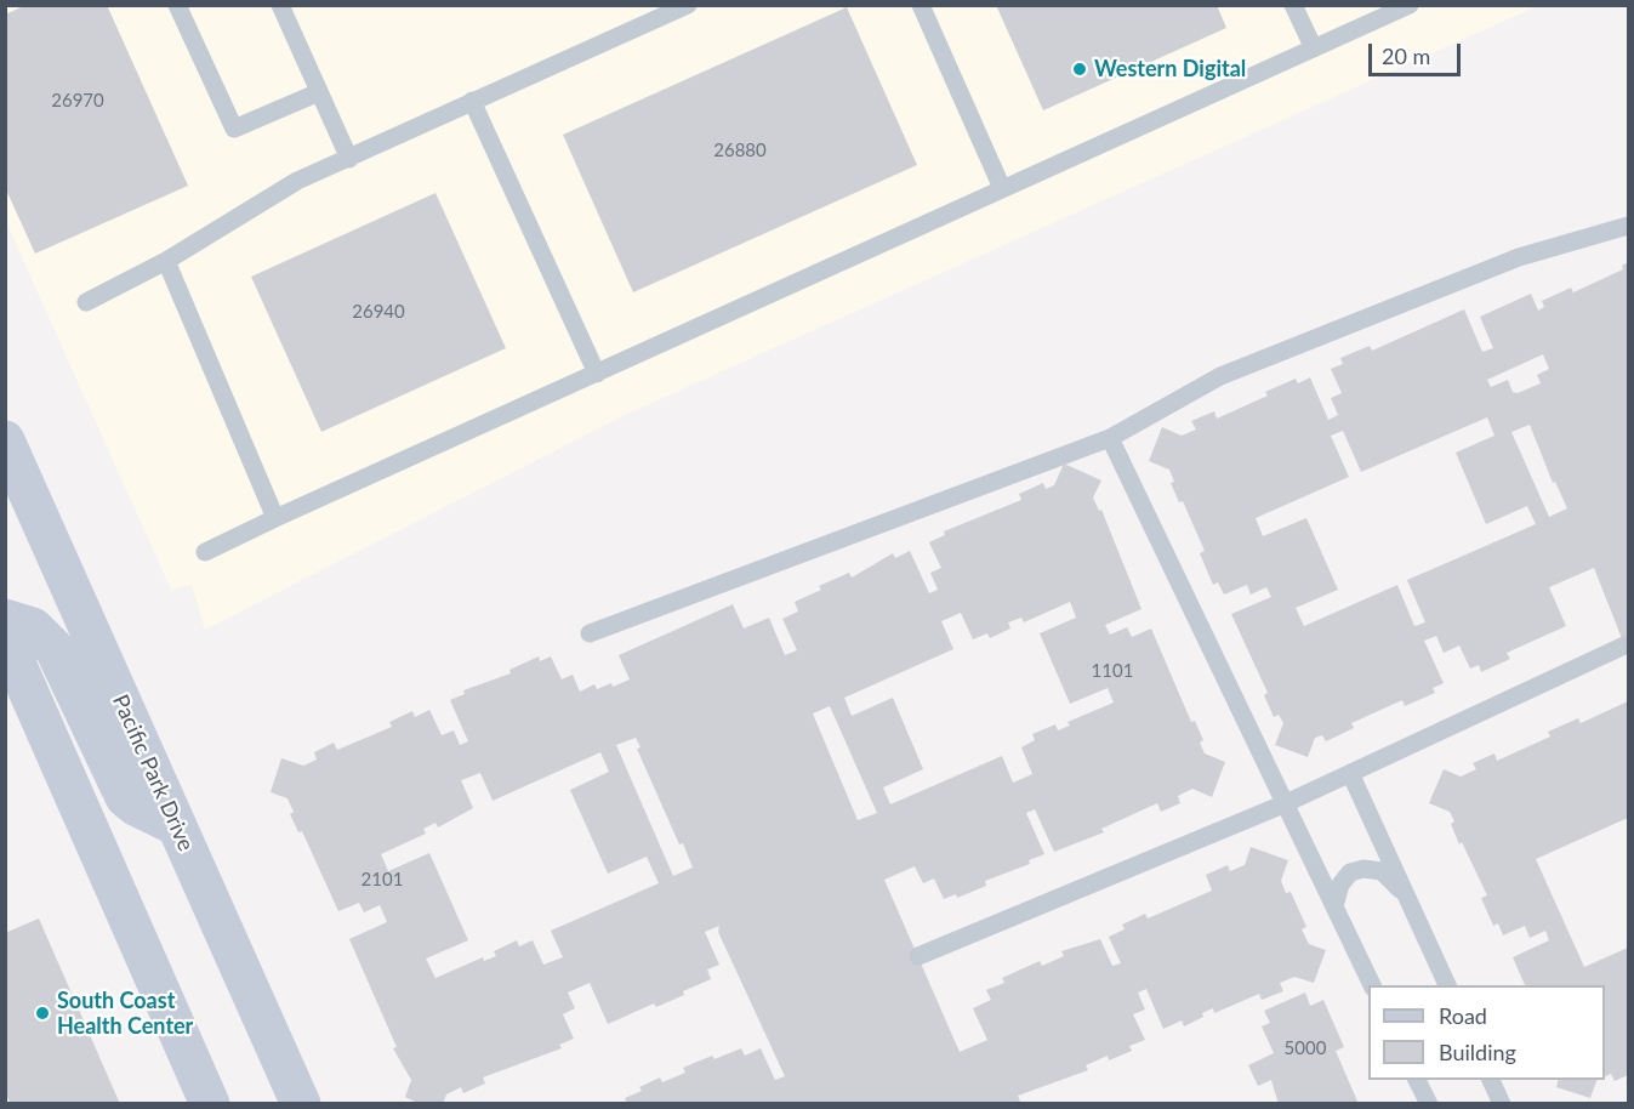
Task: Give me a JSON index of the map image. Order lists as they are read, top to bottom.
{
  "streets": {
    "main road": ["Pacific Park Drive"]
  },
  "places": ["Western Digital", "South Coast Health Center"],
  "house_numbers": [
    "26970",
    "26880",
    "26940",
    "1101",
    "2101",
    "5000"
  ],
  "legend": ["Road", "Building"],
  "scale_bar": "20 m"
}
